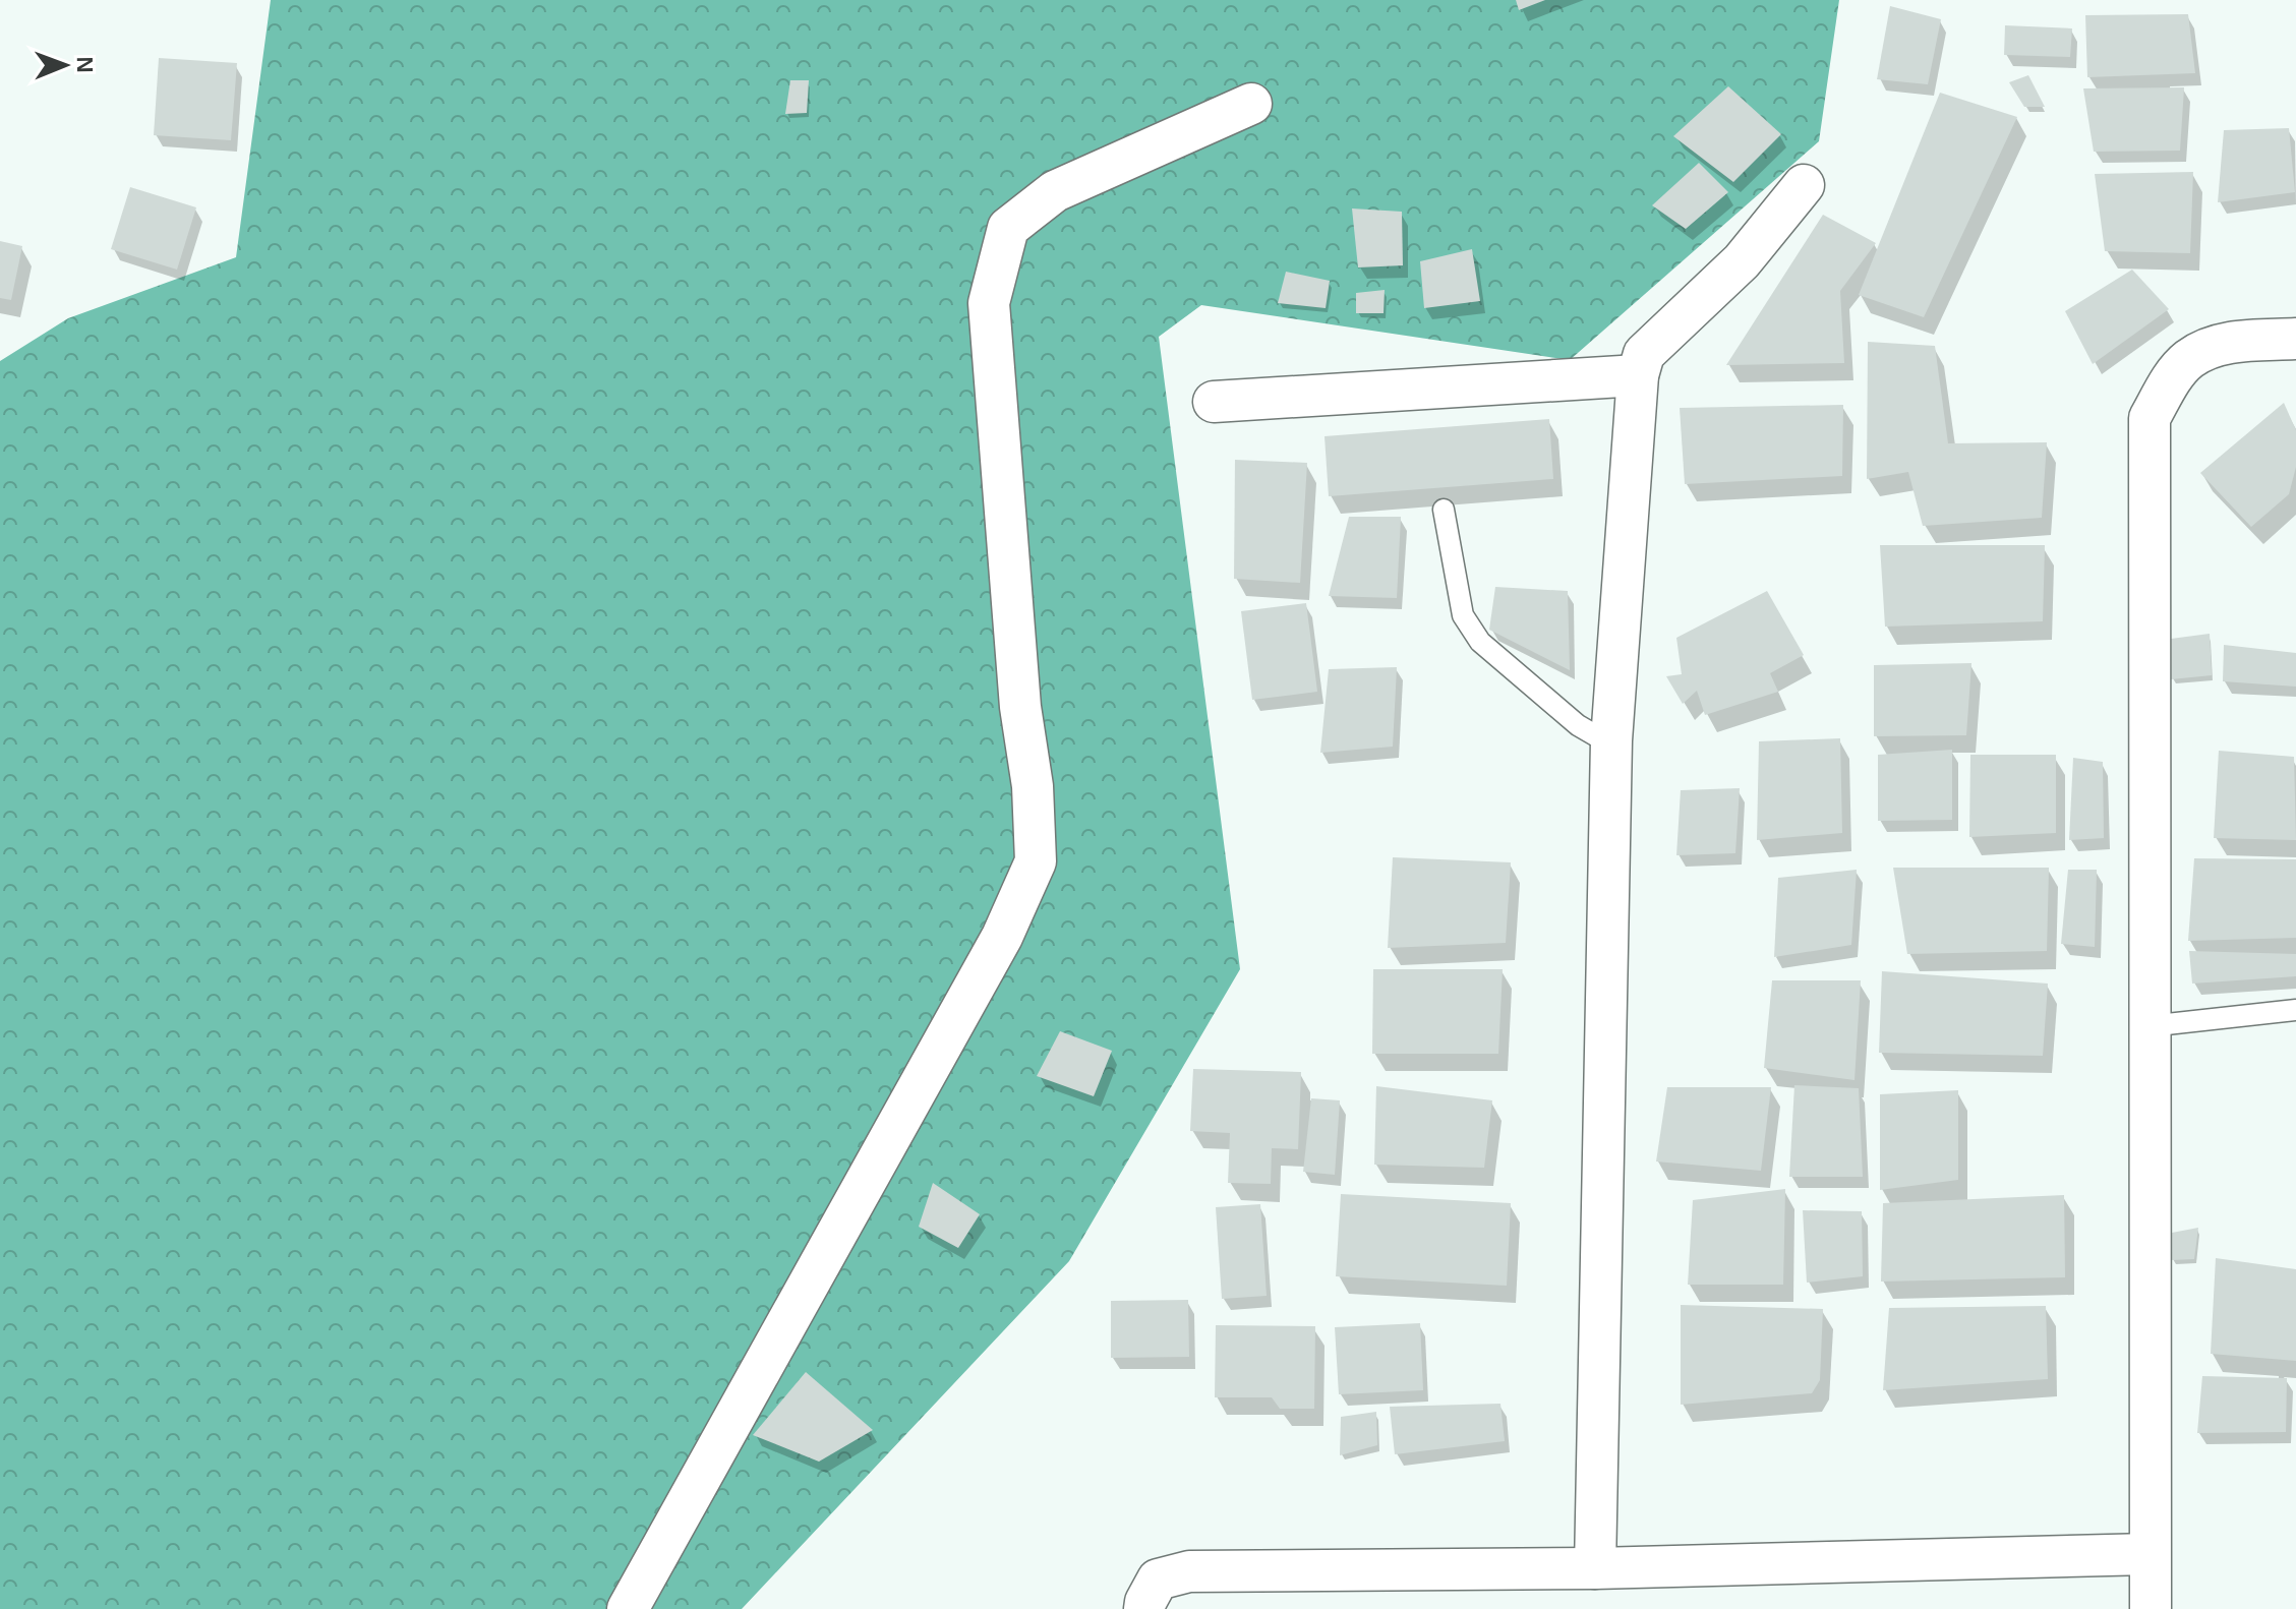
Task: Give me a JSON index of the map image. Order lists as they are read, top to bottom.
{
  "north": "right"
}
